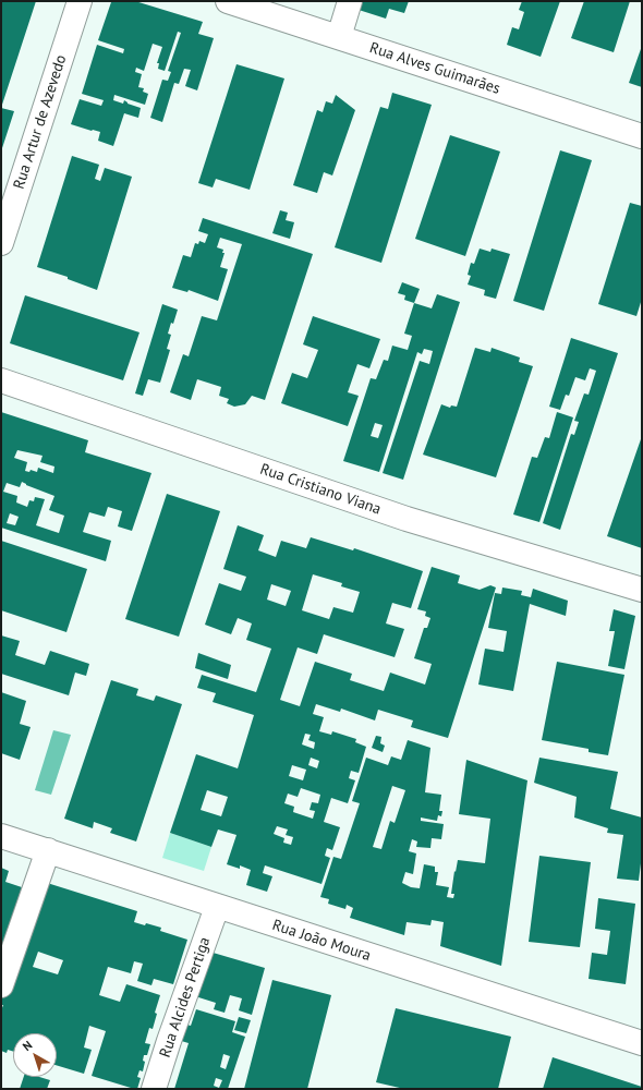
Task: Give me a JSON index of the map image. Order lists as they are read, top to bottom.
{
  "streets": {
    "street": [
      "Rua Alves Guimarães",
      "Rua Artur de Azevedo",
      "Rua Cristiano Viana",
      "Rua João Moura",
      "Rua Alcides Pertiga"
    ]
  },
  "crossings": [
    ["Rua João Moura", "Rua Alcides Pertiga"]
  ],
  "north": "top left"
}
